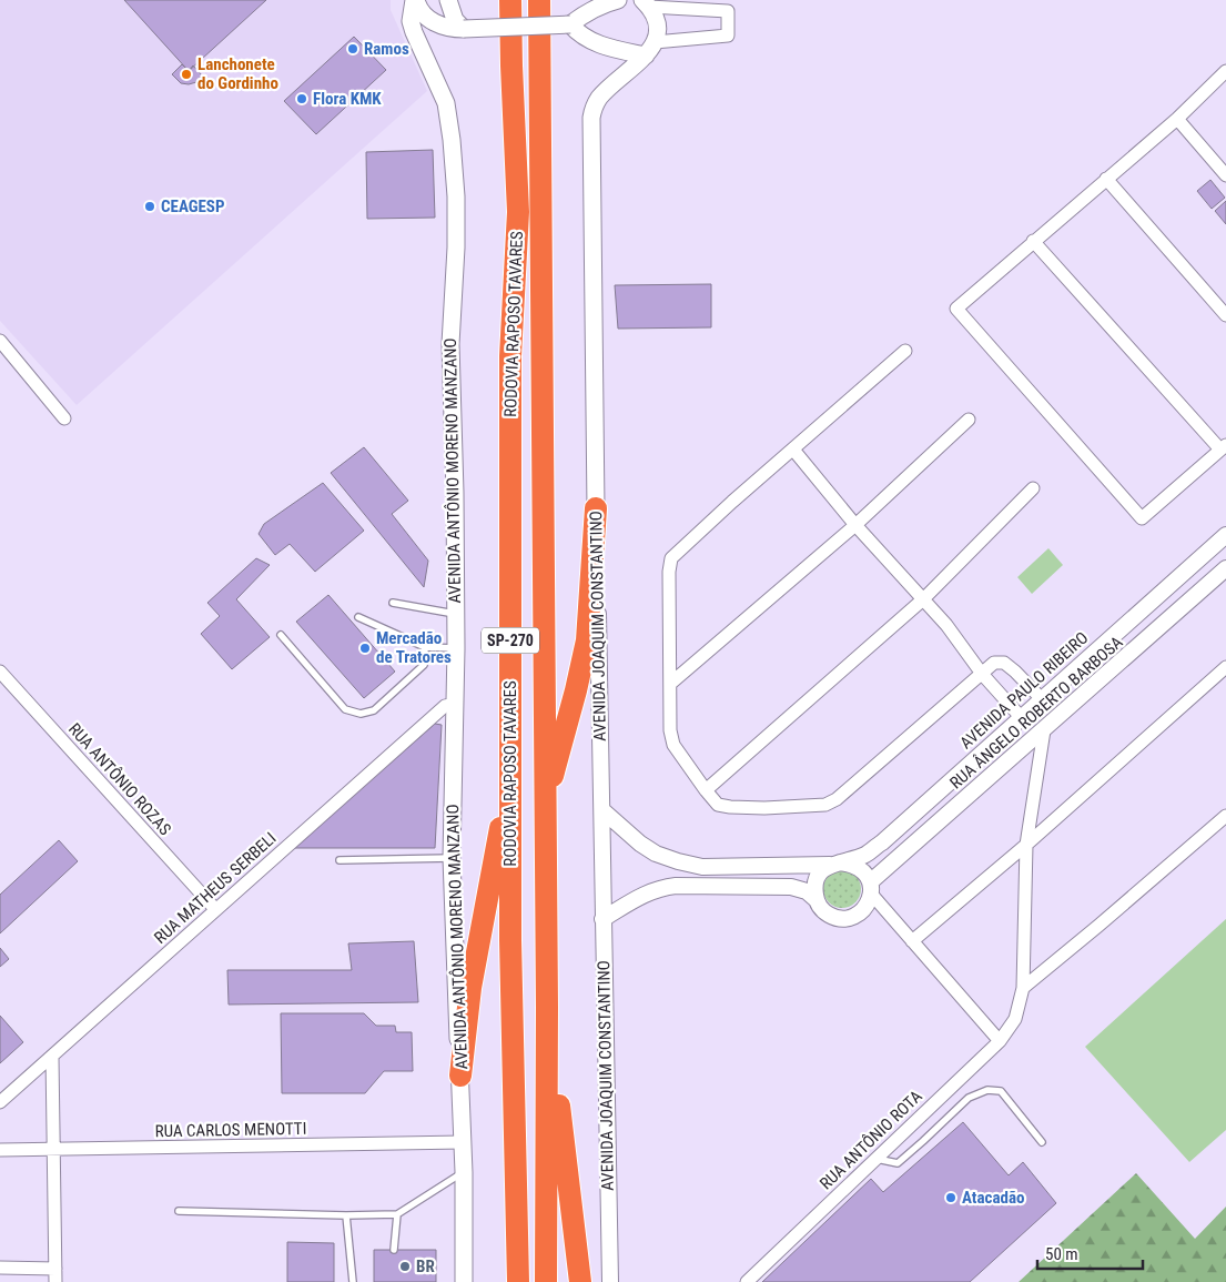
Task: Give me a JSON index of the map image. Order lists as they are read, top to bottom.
{
  "streets": {
    "highway": ["RODOVIA RAPOSO TAVARES", "SP-270"],
    "main road": ["AVENIDA ANTÔNIO MORENO MANZANO", "AVENIDA JOAQUIM CONSTANTINO"],
    "street": [
      "AVENIDA PAULO RIBEIRO",
      "RUA ÂNGELO ROBERTO BARBOSA",
      "RUA ANTÔNIO ROZAS",
      "RUA MATHEUS SERBELI",
      "RUA CARLOS MENOTTI",
      "RUA ANTÔNIO ROTA"
    ]
  },
  "crossings": [
    ["AVENIDA ANTÔNIO MORENO MANZANO", "RUA MATHEUS SERBELI"],
    ["AVENIDA ANTÔNIO MORENO MANZANO", "RUA CARLOS MENOTTI"],
    ["AVENIDA JOAQUIM CONSTANTINO", "AVENIDA PAULO RIBEIRO"],
    ["AVENIDA PAULO RIBEIRO", "RUA ÂNGELO ROBERTO BARBOSA"],
    ["RUA ANTÔNIO ROZAS", "RUA MATHEUS SERBELI"]
  ],
  "places": [
    "Ramos",
    "Lanchonete do Gordinho",
    "Flora KMK",
    "CEAGESP",
    "Mercadão de Tratores",
    "Atacadão",
    "BR"
  ],
  "scale_bar": "50 m"
}
